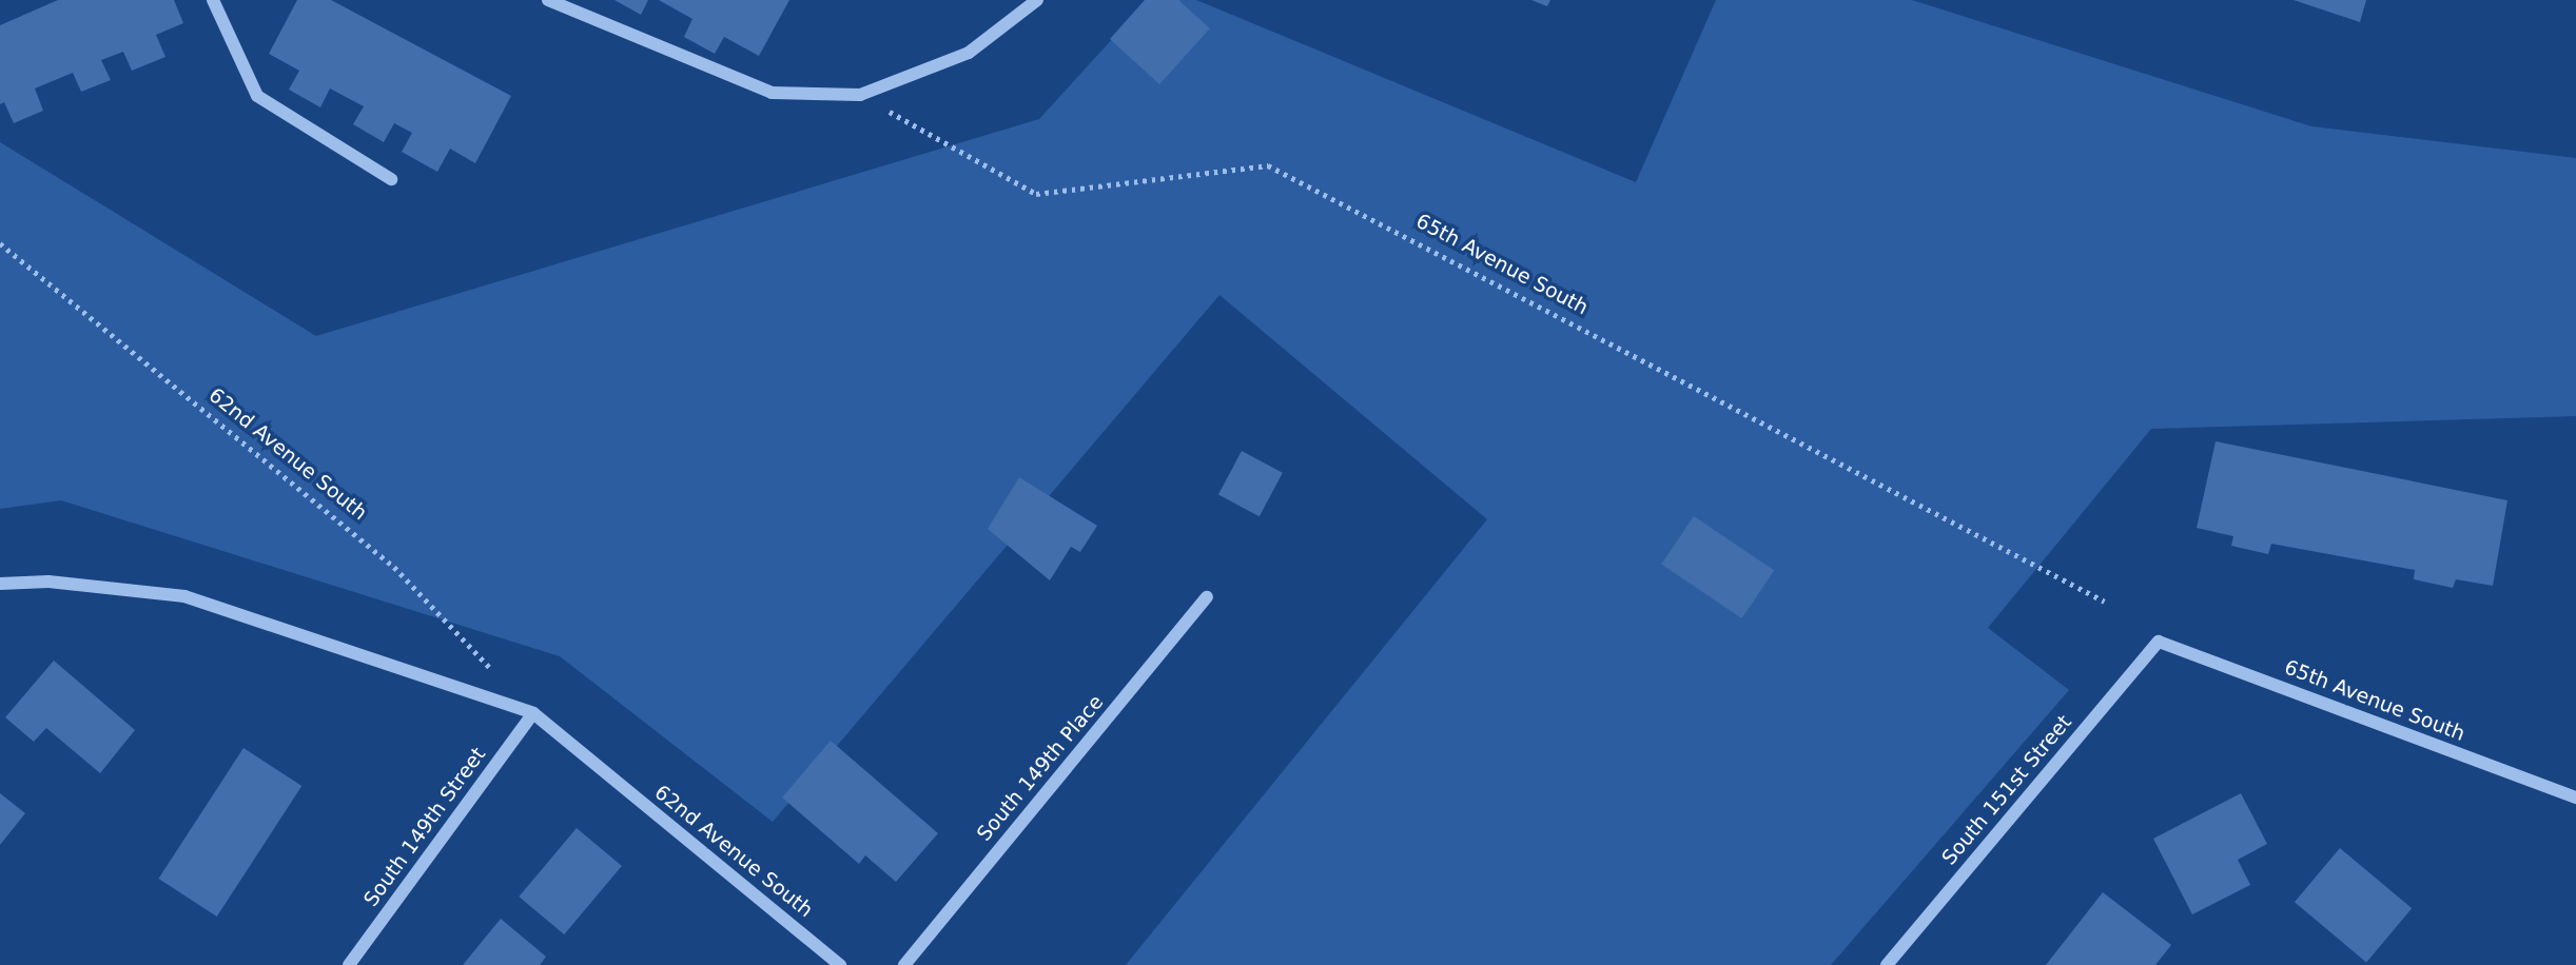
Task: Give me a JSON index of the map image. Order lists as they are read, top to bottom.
{
  "streets": {
    "street": [
      "65th Avenue South",
      "62nd Avenue South",
      "South 149th Place",
      "South 151st Street",
      "South 149th Street"
    ]
  },
  "crossings": [
    ["65th Avenue South", "South 151st Street"],
    ["62nd Avenue South", "South 149th Street"]
  ]
}
